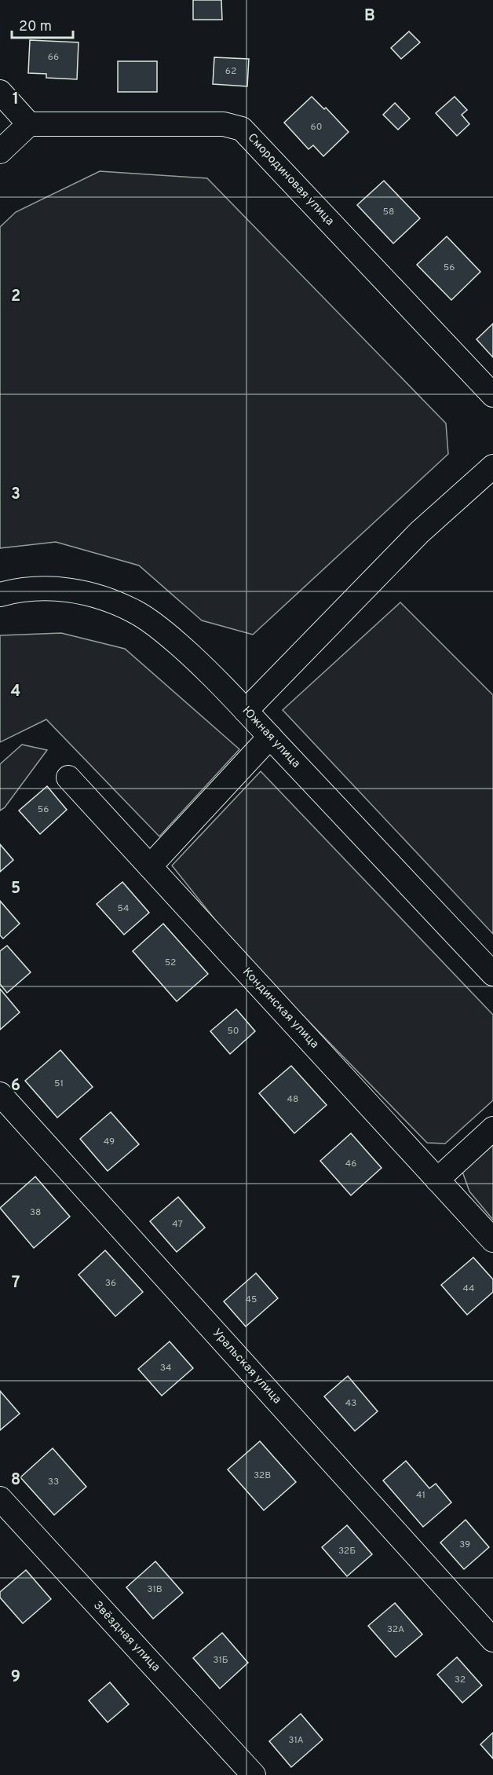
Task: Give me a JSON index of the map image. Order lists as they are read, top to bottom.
{
  "streets": {
    "street": [
      "Смородиновая улица",
      "Южная улица",
      "Кондинская улица",
      "Уральская улица",
      "Звёздная улица"
    ]
  },
  "house_numbers": [
    "66",
    "62",
    "60",
    "58",
    "56",
    "56",
    "54",
    "52",
    "50",
    "51",
    "48",
    "49",
    "46",
    "38",
    "47",
    "36",
    "44",
    "45",
    "34",
    "43",
    "32В",
    "33",
    "41",
    "39",
    "32Б",
    "31В",
    "32А",
    "31Б",
    "32",
    "31А"
  ],
  "scale_bar": "20 m",
  "grid": {
    "columns": ["B"],
    "rows": [
      "1",
      "2",
      "3",
      "4",
      "5",
      "6",
      "7",
      "8",
      "9"
    ]
  }
}
